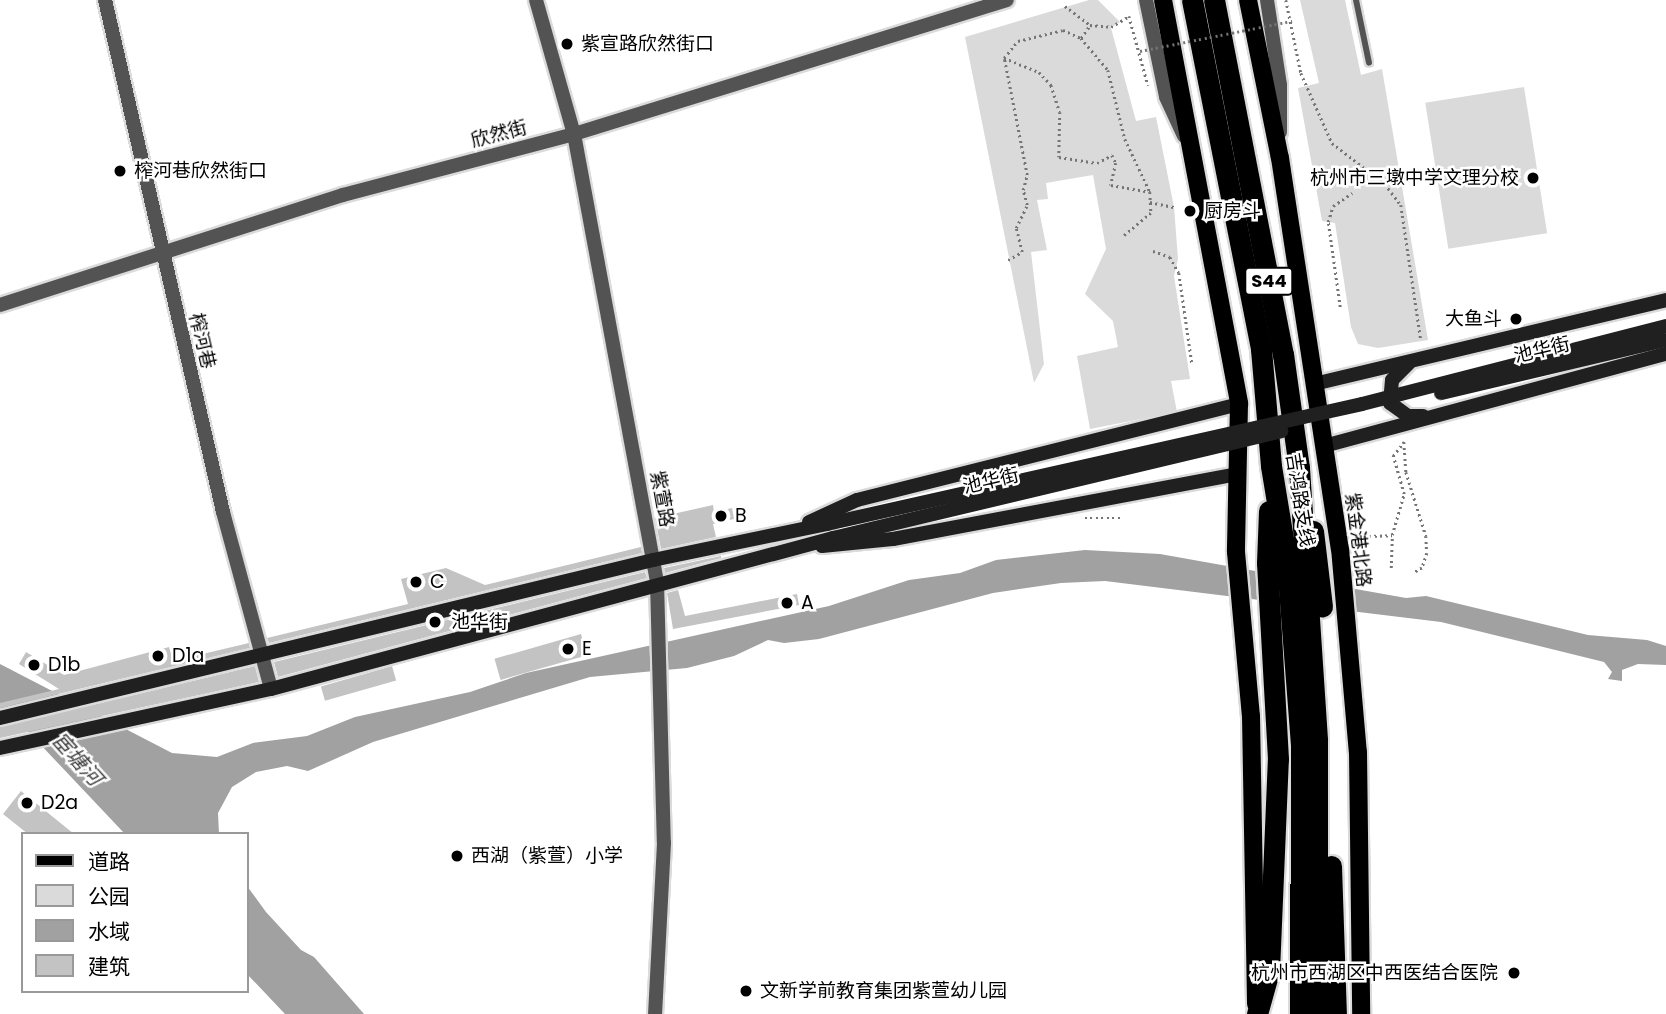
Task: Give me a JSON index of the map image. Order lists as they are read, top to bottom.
{
  "streets": {
    "highway": ["S44", "吉鸿路支线"],
    "main road": ["池华街", "紫金港北路"],
    "street": ["欣然街", "榨河巷", "紫萱路"]
  },
  "crossings": [
    ["欣然街", "榨河巷"],
    ["欣然街", "紫萱路"],
    ["榨河巷", "池华街"],
    ["池华街", "紫萱路"],
    ["吉鸿路支线", "紫金港北路"]
  ],
  "water": ["宦塘河"],
  "places": [
    "紫宣路欣然街口",
    "榨河巷欣然街口",
    "杭州市三墩中学文理分校",
    "厨房斗",
    "大鱼斗",
    "B",
    "C",
    "A",
    "池华街",
    "E",
    "D1a",
    "D1b",
    "D2a",
    "西湖（紫萱）小学",
    "杭州市西湖区中西医结合医院",
    "文新学前教育集团紫萱幼儿园"
  ],
  "legend": [
    "道路",
    "公园",
    "水域",
    "建筑"
  ]
}
